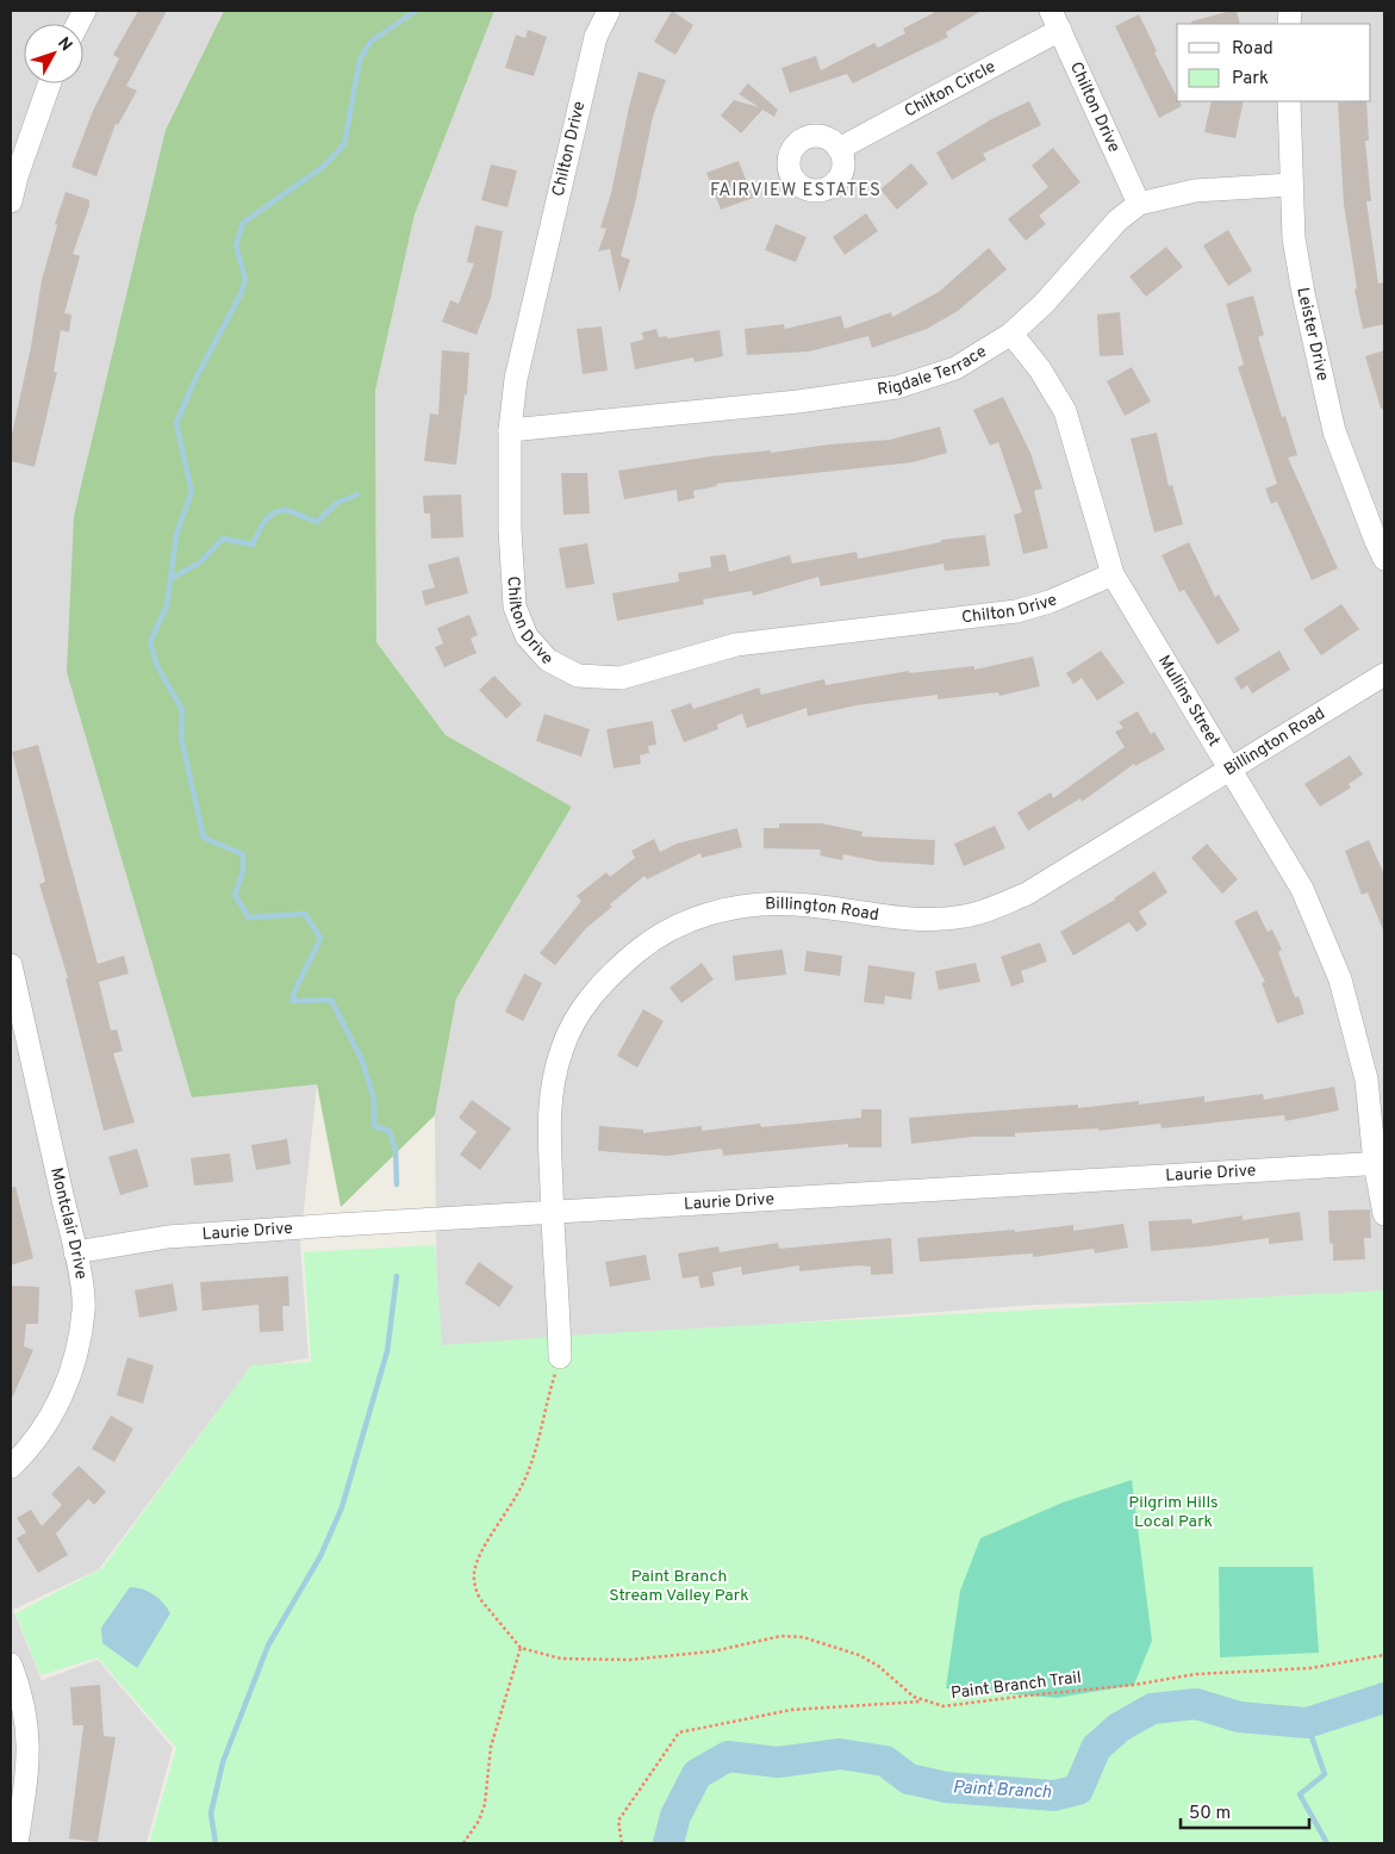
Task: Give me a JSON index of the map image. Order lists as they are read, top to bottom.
{
  "streets": {
    "street": [
      "Chilton Circle",
      "Chilton Drive",
      "Leister Drive",
      "Rigdale Terrace",
      "Mullins Street",
      "Billington Road",
      "Laurie Drive",
      "Montclair Drive"
    ],
    "path": ["Paint Branch Trail"]
  },
  "crossings": [
    ["Chilton Circle", "Chilton Drive"],
    ["Chilton Drive", "Rigdale Terrace"],
    ["Chilton Drive", "Mullins Street"],
    ["Leister Drive", "Rigdale Terrace"],
    ["Rigdale Terrace", "Mullins Street"],
    ["Mullins Street", "Billington Road"],
    ["Mullins Street", "Laurie Drive"],
    ["Billington Road", "Laurie Drive"],
    ["Laurie Drive", "Montclair Drive"]
  ],
  "districts": ["FAIRVIEW ESTATES"],
  "water": ["Paint Branch"],
  "parks": ["Pilgrim Hills Local Park", "Paint Branch Stream Valley Park"],
  "legend": ["Road", "Park"],
  "scale_bar": "50 m",
  "north": "top right"
}
